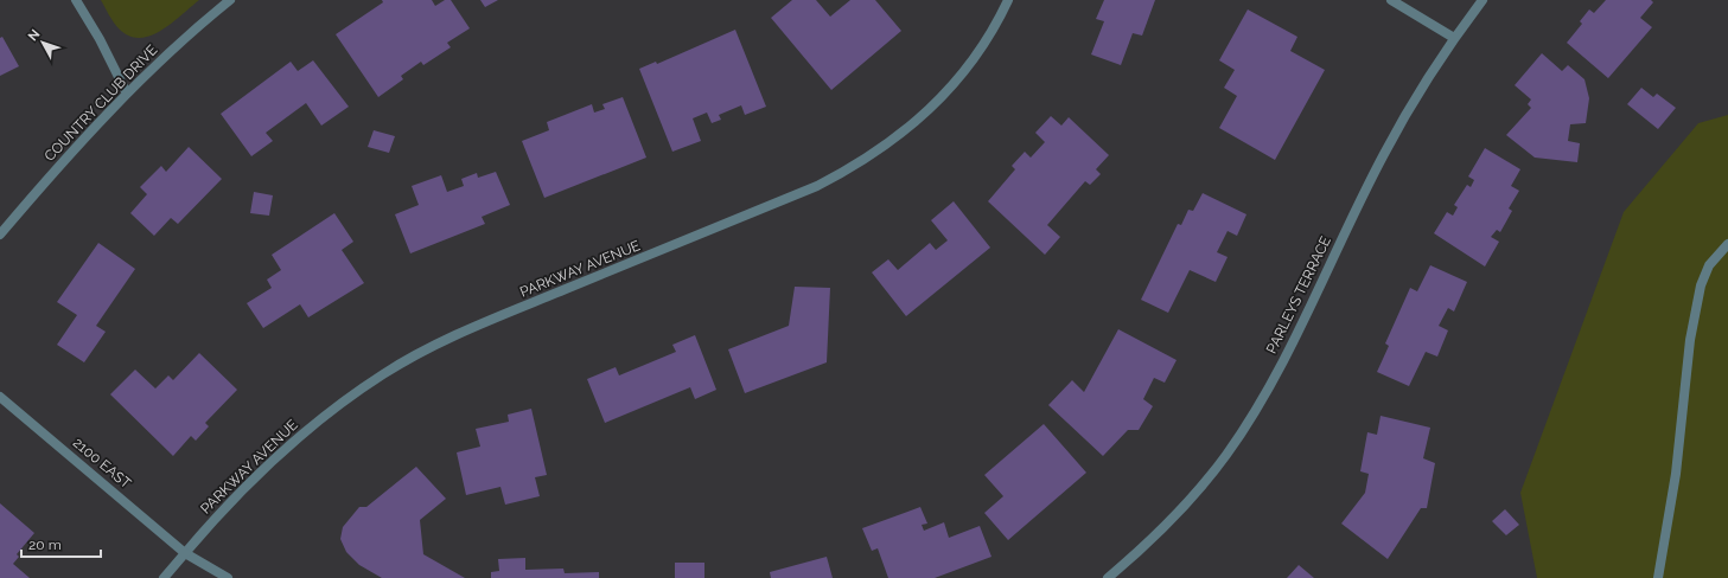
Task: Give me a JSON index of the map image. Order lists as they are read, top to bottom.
{
  "streets": {
    "street": [
      "COUNTRY CLUB DRIVE",
      "PARKWAY AVENUE",
      "PARLEYS TERRACE",
      "2100 EAST"
    ]
  },
  "crossings": [
    ["PARKWAY AVENUE", "2100 EAST"]
  ],
  "scale_bar": "20 m",
  "north": "top left"
}
